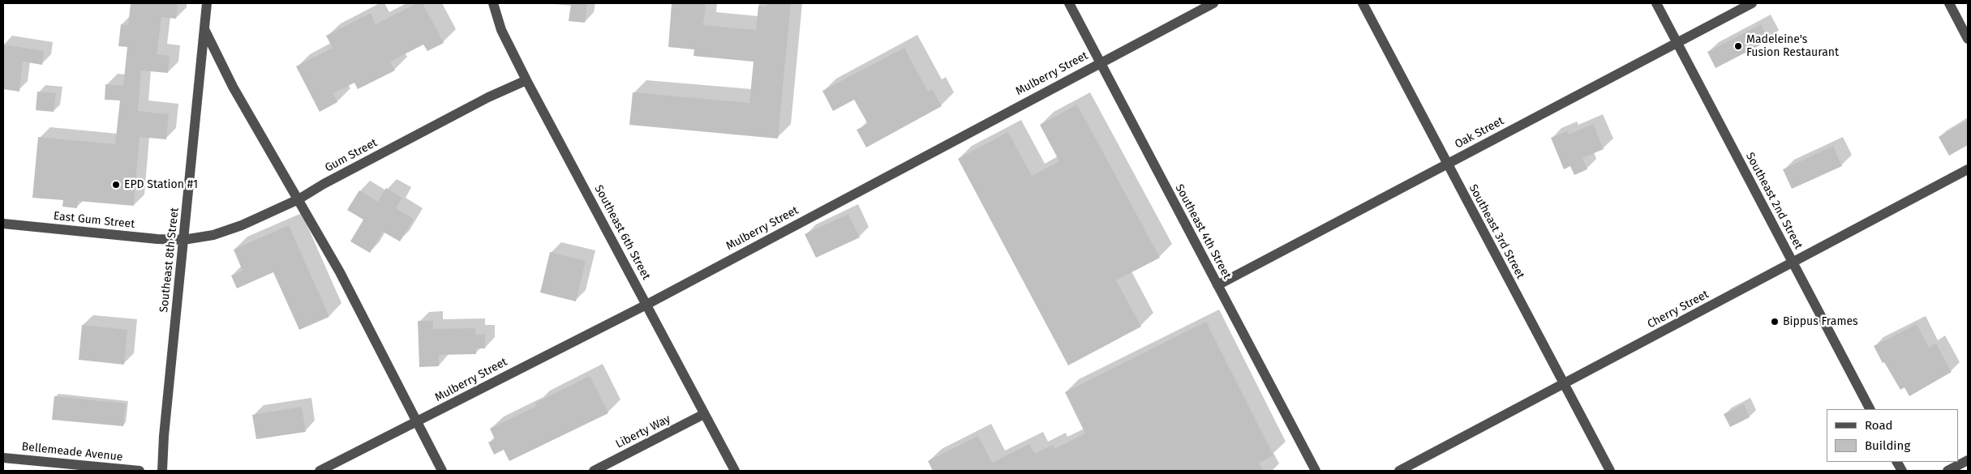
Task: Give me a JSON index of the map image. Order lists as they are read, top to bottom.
{
  "streets": {
    "street": [
      "Mulberry Street",
      "Oak Street",
      "Gum Street",
      "Southeast 2nd Street",
      "East Gum Street",
      "Southeast 4th Street",
      "Southeast 3rd Street",
      "Southeast 6th Street",
      "Southeast 8th Street",
      "Cherry Street",
      "Liberty Way",
      "Bellemeade Avenue"
    ]
  },
  "crossings": [
    ["Mulberry Street", "Southeast 4th Street"],
    ["Mulberry Street", "Southeast 6th Street"],
    ["Oak Street", "Southeast 2nd Street"],
    ["Oak Street", "Southeast 4th Street"],
    ["Oak Street", "Southeast 3rd Street"],
    ["Gum Street", "East Gum Street"],
    ["Gum Street", "Southeast 6th Street"],
    ["Gum Street", "Southeast 8th Street"],
    ["Southeast 2nd Street", "Cherry Street"],
    ["East Gum Street", "Southeast 8th Street"],
    ["Southeast 3rd Street", "Cherry Street"],
    ["Southeast 6th Street", "Liberty Way"]
  ],
  "places": ["Madeleine's Fusion Restaurant", "EPD Station #1", "Bippus Frames"],
  "legend": ["Road", "Building"]
}
